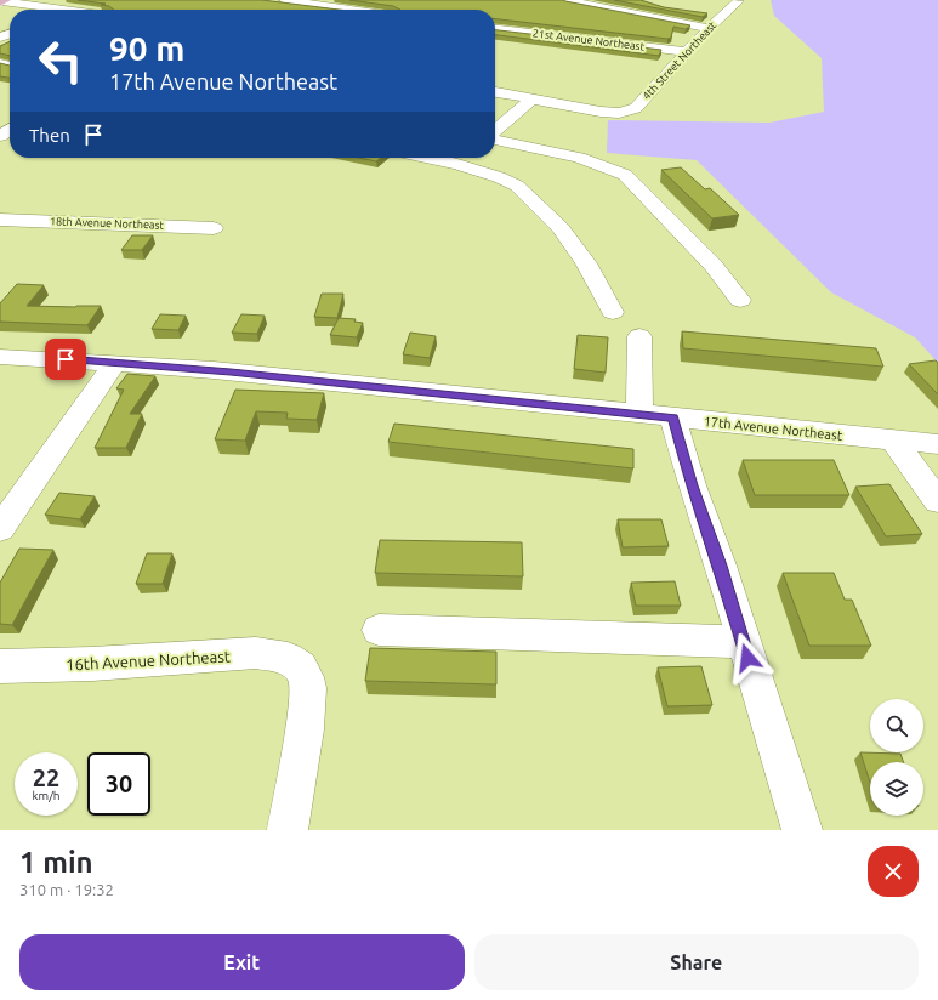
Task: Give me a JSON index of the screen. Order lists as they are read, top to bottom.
{
  "streets": {
    "street": [
      "21st Avenue Northeast",
      "4th Street Northeast",
      "18th Avenue Northeast",
      "17th Avenue Northeast",
      "16th Avenue Northeast"
    ]
  },
  "crossings": [
    ["21st Avenue Northeast", "4th Street Northeast"]
  ],
  "page": {
    "turn": ["90 m", "17th Avenue Northeast"],
    "then": "Then",
    "speed": "22 km/h",
    "limit": "30",
    "heading": ["1 min", "310 m · 19:32"],
    "buttons": ["Exit", "Share"]
  }
}
